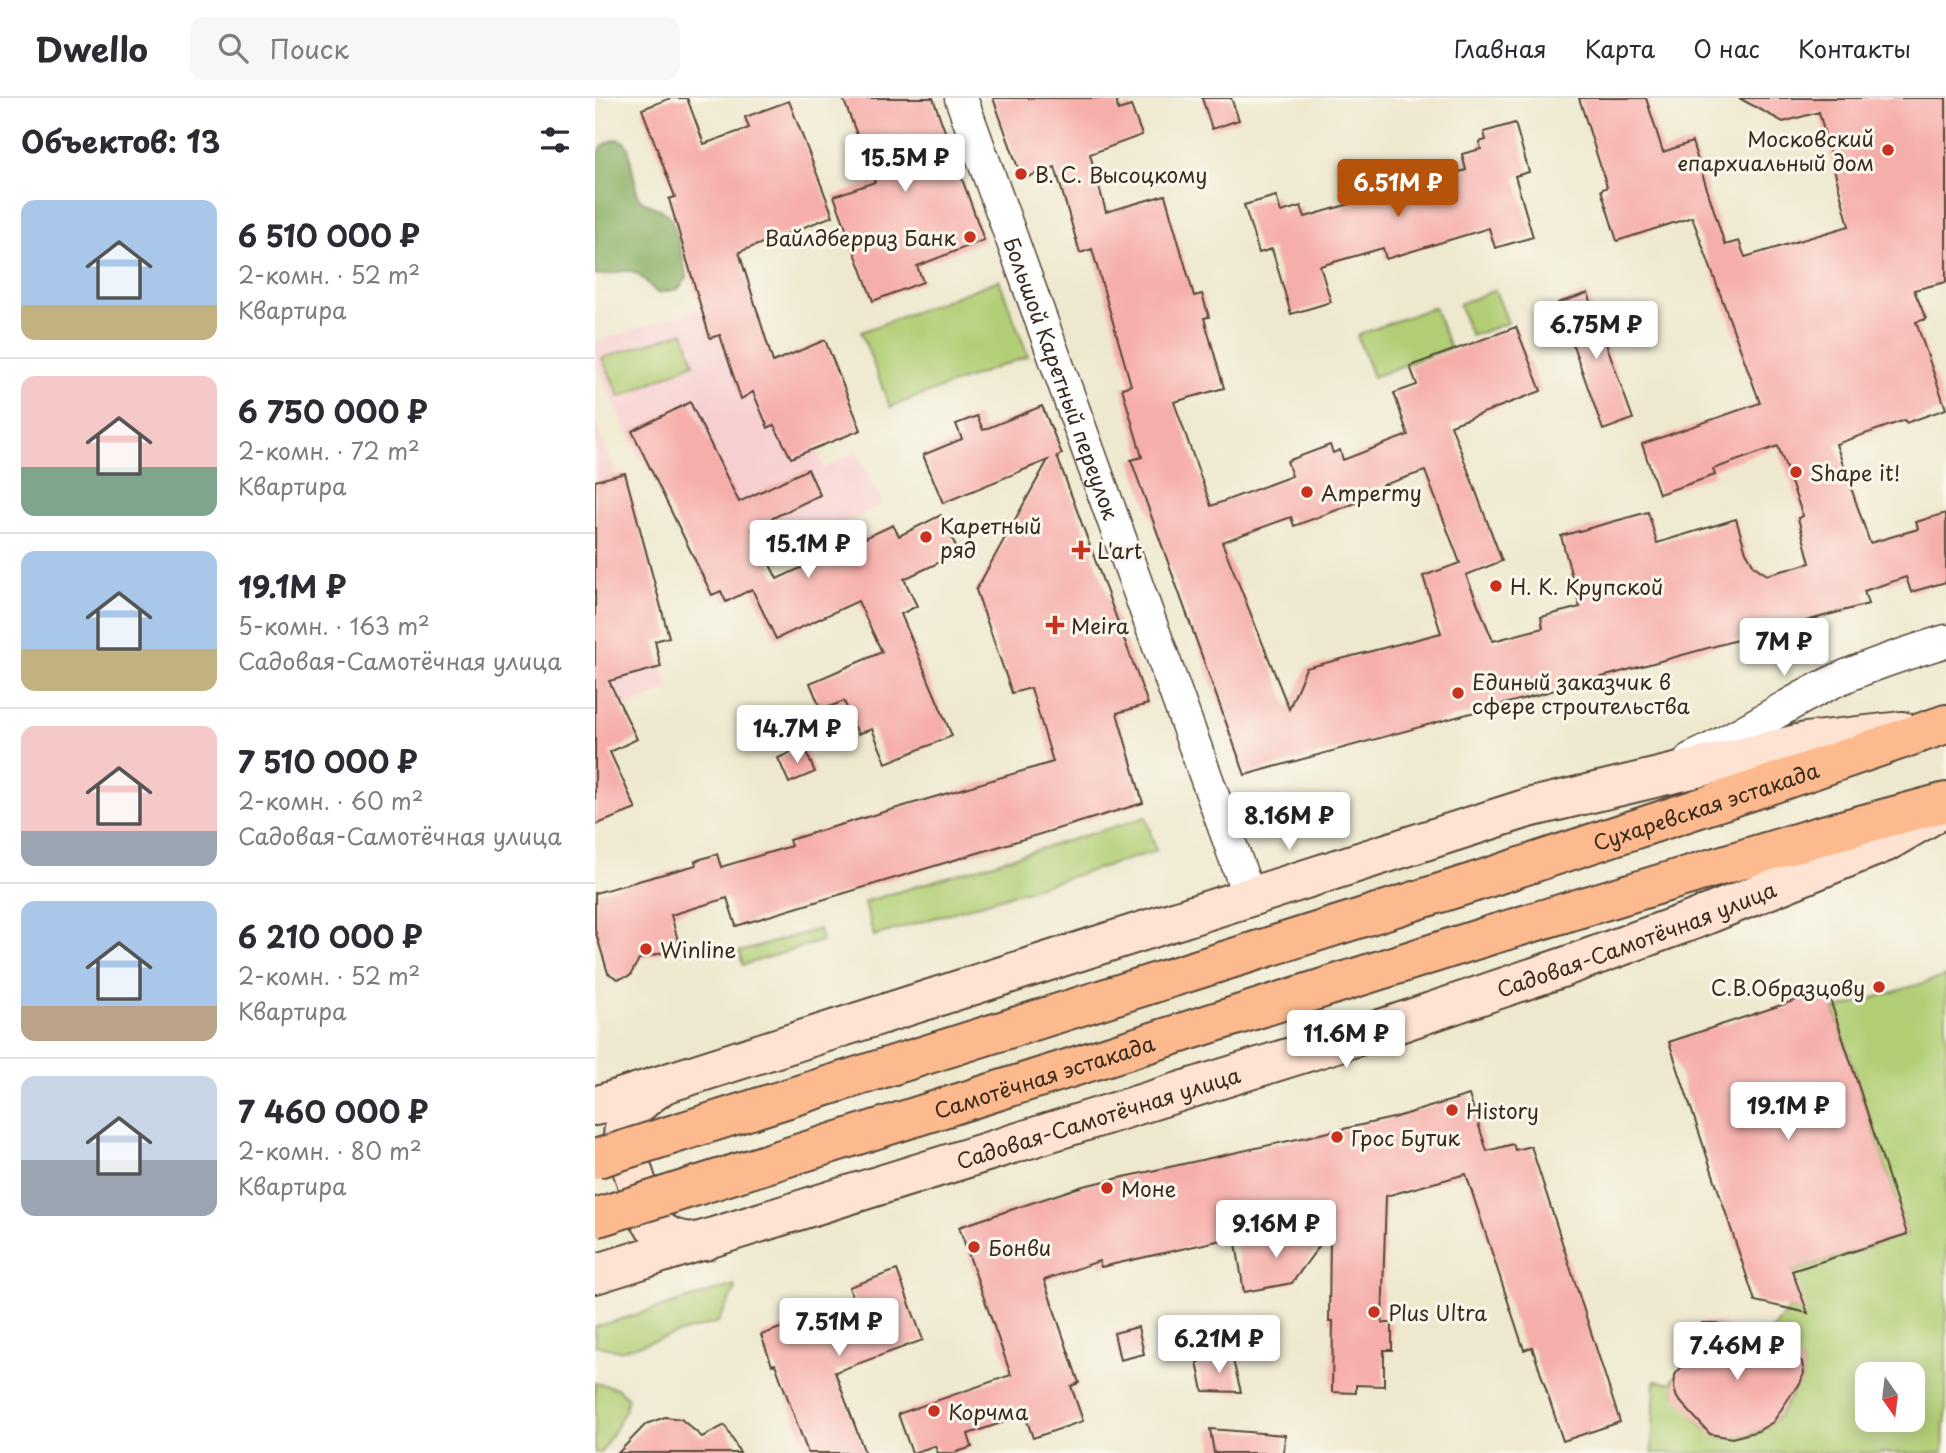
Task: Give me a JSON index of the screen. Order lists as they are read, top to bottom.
{
  "streets": {
    "main road": ["Сухаревская эстакада", "Садовая-Самотёчная улица", "Самотёчная эстакада"],
    "street": ["Большой Каретный переулок"]
  },
  "crossings": [
    ["Садовая-Самотёчная улица", "Самотёчная эстакада"]
  ],
  "places": {
    "other": [
      "Московский епархиальный дом",
      "В. С. Высоцкому",
      "Вайлдберриз Банк",
      "Shape it!",
      "Ampermy",
      "Каретный ряд",
      "Н. К. Крупской",
      "Единый заказчик в сфере строительства",
      "Winline",
      "С.В.Образцову",
      "History",
      "Грос Бутик",
      "Моне",
      "Бонви",
      "Plus Ultra",
      "Корчма"
    ],
    "health": ["L'art", "Meira"]
  },
  "north": "bottom",
  "page": {
    "header": "Dwello",
    "search": "Поиск",
    "nav": [
      "Главная",
      "Карта",
      "О нас",
      "Контакты"
    ],
    "heading": "Объектов: 13",
    "price": [
      "15.5M ₽",
      "6.51M ₽",
      "6.75M ₽",
      "15.1M ₽",
      "7M ₽",
      "14.7M ₽",
      "8.16M ₽",
      "11.6M ₽",
      "19.1M ₽",
      "9.16M ₽",
      "7.51M ₽",
      "6.21M ₽",
      "7.46M ₽"
    ],
    "list": [
      {
        "name": "6 510 000 ₽",
        "note": "2-комн. · 52 m² · Квартира"
      },
      {
        "name": "6 750 000 ₽",
        "note": "2-комн. · 72 m² · Квартира"
      },
      {
        "name": "19.1M ₽",
        "note": "5-комн. · 163 m² · Садовая-Самотёчная улица"
      },
      {
        "name": "7 510 000 ₽",
        "note": "2-комн. · 60 m² · Садовая-Самотёчная улица"
      },
      {
        "name": "6 210 000 ₽",
        "note": "2-комн. · 52 m² · Квартира"
      },
      {
        "name": "7 460 000 ₽",
        "note": "2-комн. · 80 m² · Квартира"
      }
    ]
  }
}
